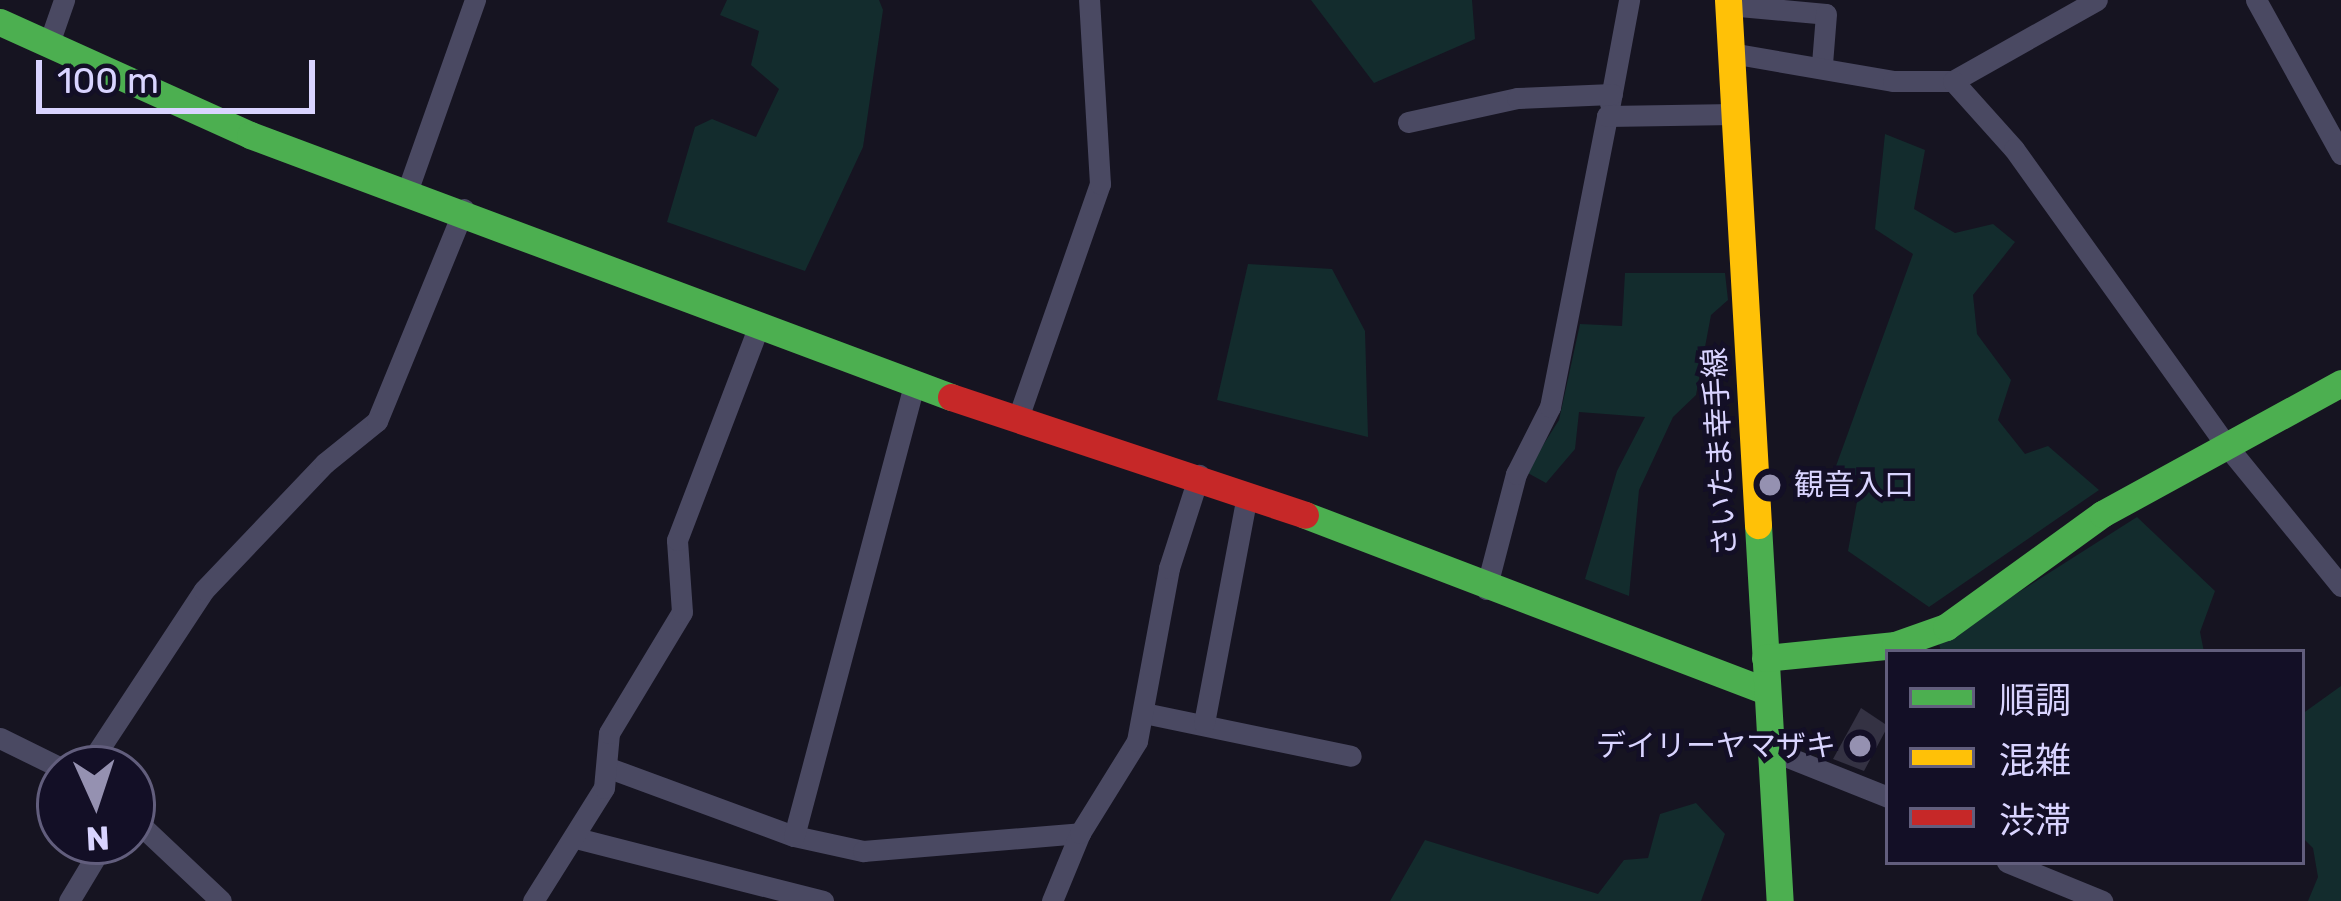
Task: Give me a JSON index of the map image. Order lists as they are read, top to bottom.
{
  "streets": {
    "street": ["さいたま幸手線"]
  },
  "places": ["観音入口", "デイリーヤマザキ"],
  "legend": ["順調", "混雑", "渋滞"],
  "scale_bar": "100 m",
  "north": "bottom"
}
